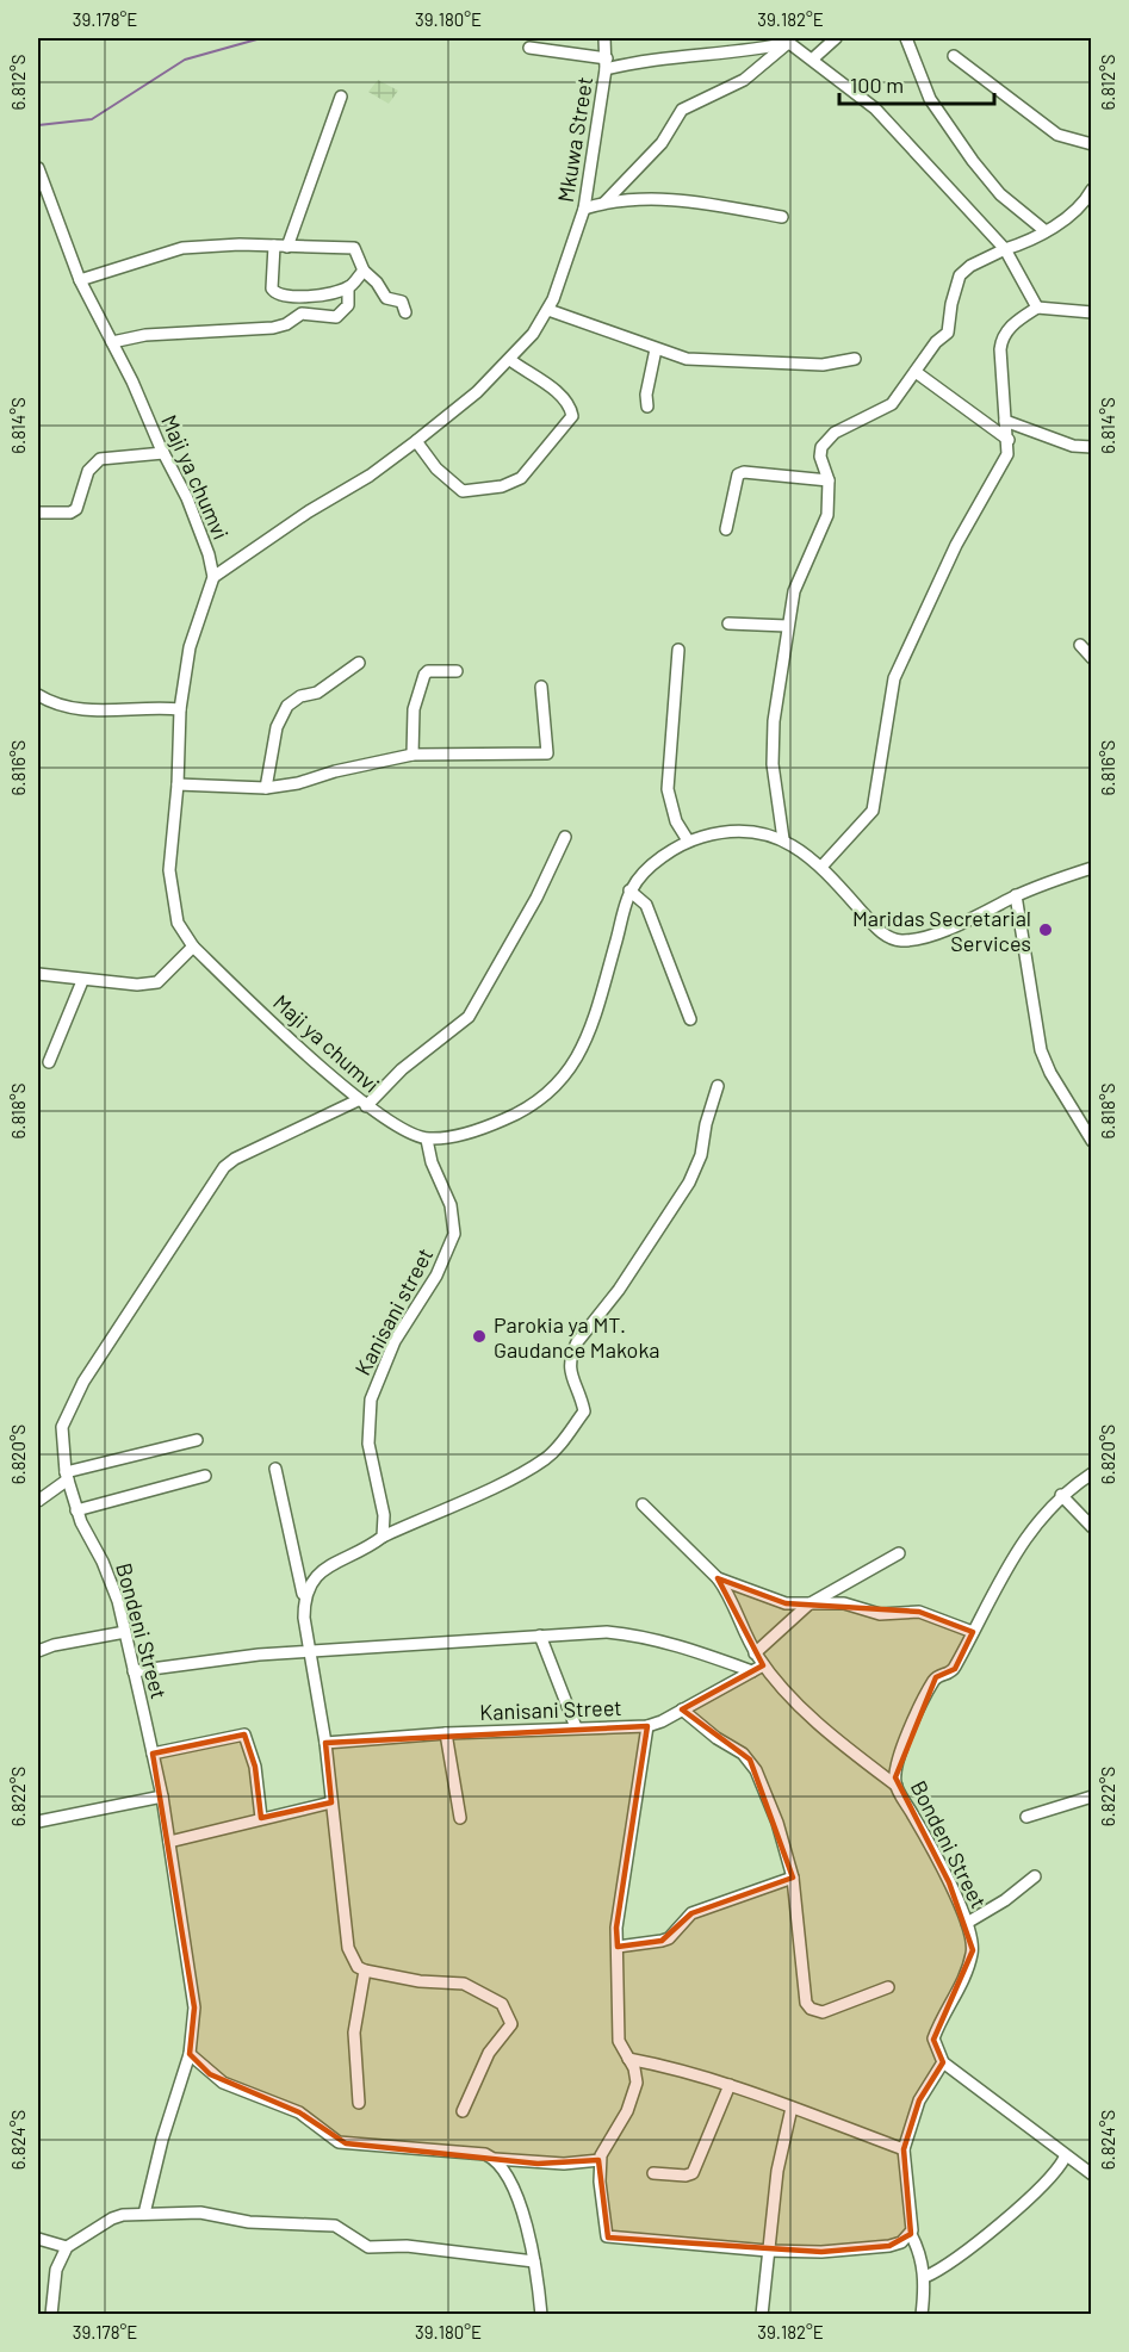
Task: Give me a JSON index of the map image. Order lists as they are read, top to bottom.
{
  "streets": {
    "street": [
      "Mkuwa Street",
      "Maji ya chumvi",
      "Kanisani street",
      "Bondeni Street",
      "Kanisani Street"
    ]
  },
  "crossings": [
    ["Mkuwa Street", "Maji ya chumvi"],
    ["Maji ya chumvi", "Kanisani street"],
    ["Maji ya chumvi", "Bondeni Street"]
  ],
  "places": ["Maridas Secretarial Services", "Parokia ya MT. Gaudance Makoka"],
  "scale_bar": "100 m",
  "coordinates": [
    "39.178°E",
    "39.180°E",
    "39.182°E",
    "6.812°S",
    "6.814°S",
    "6.816°S",
    "6.818°S",
    "6.820°S",
    "6.822°S",
    "6.824°S"
  ]
}
